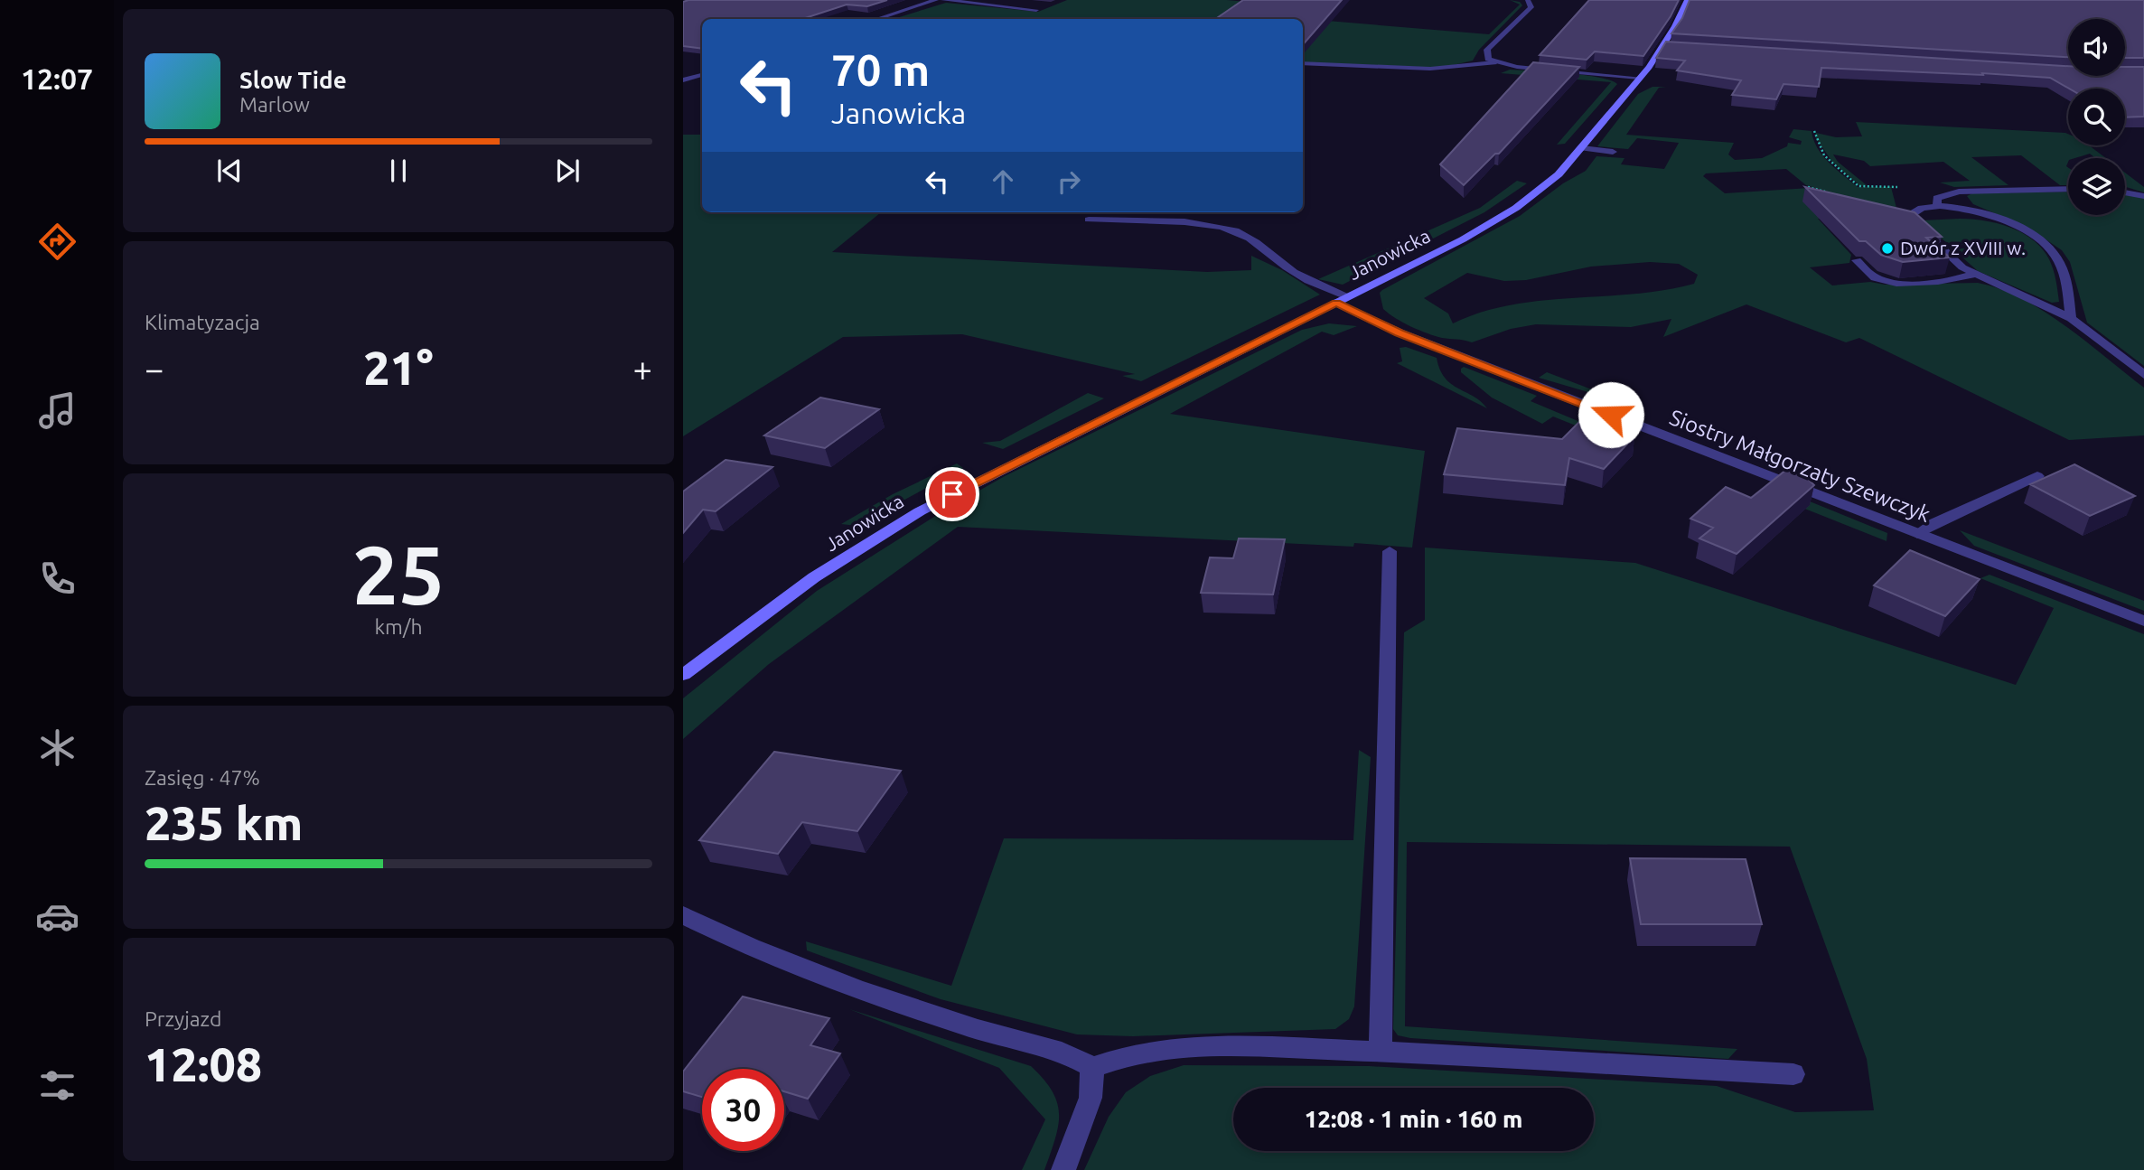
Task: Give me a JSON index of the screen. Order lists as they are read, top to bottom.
{
  "streets": {
    "street": ["Janowicka", "Siostry Małgorzaty Szewczyk"]
  },
  "crossings": [
    ["Janowicka", "Siostry Małgorzaty Szewczyk"]
  ],
  "places": ["Dwór z XVIII w."],
  "page": {
    "tabs": "12:07",
    "turn": ["70 m", "Janowicka"],
    "song": ["Slow Tide", "Marlow"],
    "tile": [
      "Klimatyzacja",
      ["25", "km/h"],
      ["Zasięg · 47%", "235 km"],
      ["Przyjazd", "12:08"]
    ],
    "heat": ["−", "21°", "+"],
    "limit": "30",
    "trip": "12:08 · 1 min · 160 m"
  }
}
